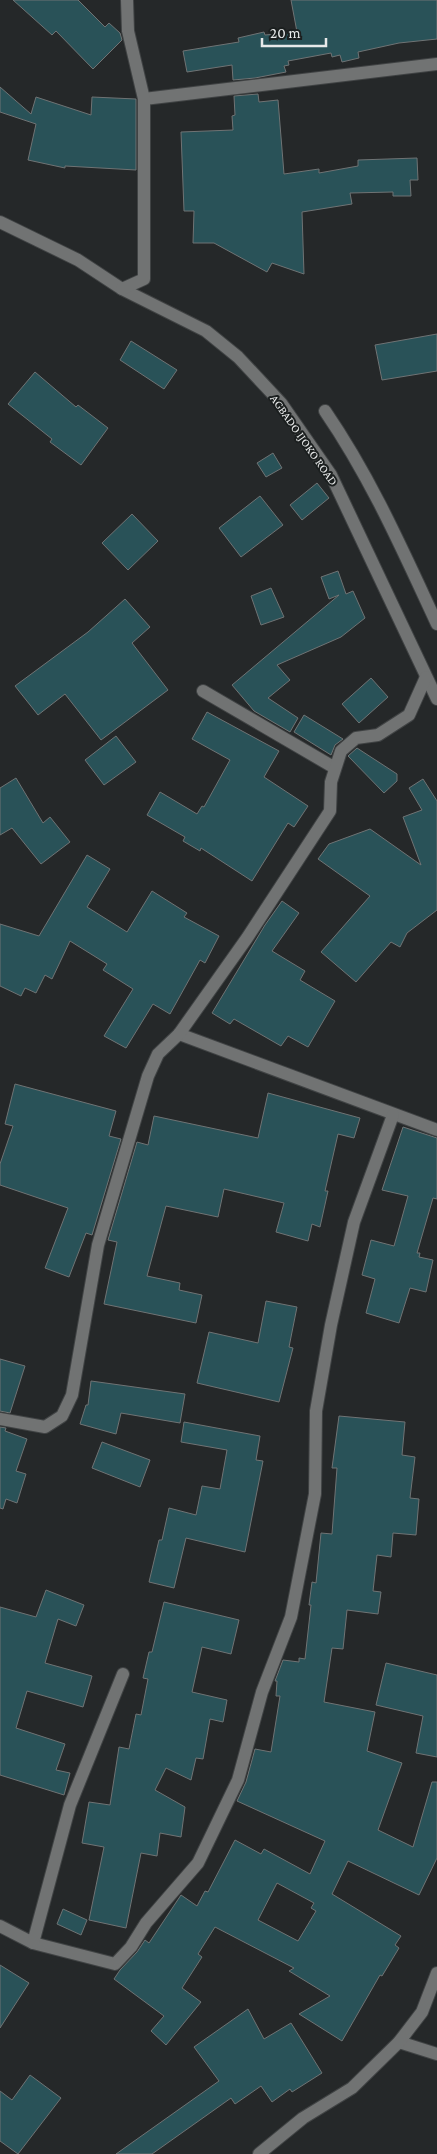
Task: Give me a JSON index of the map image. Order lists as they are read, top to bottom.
{
  "streets": {
    "street": ["AGBADO IJOKO ROAD"]
  },
  "scale_bar": "20 m"
}
